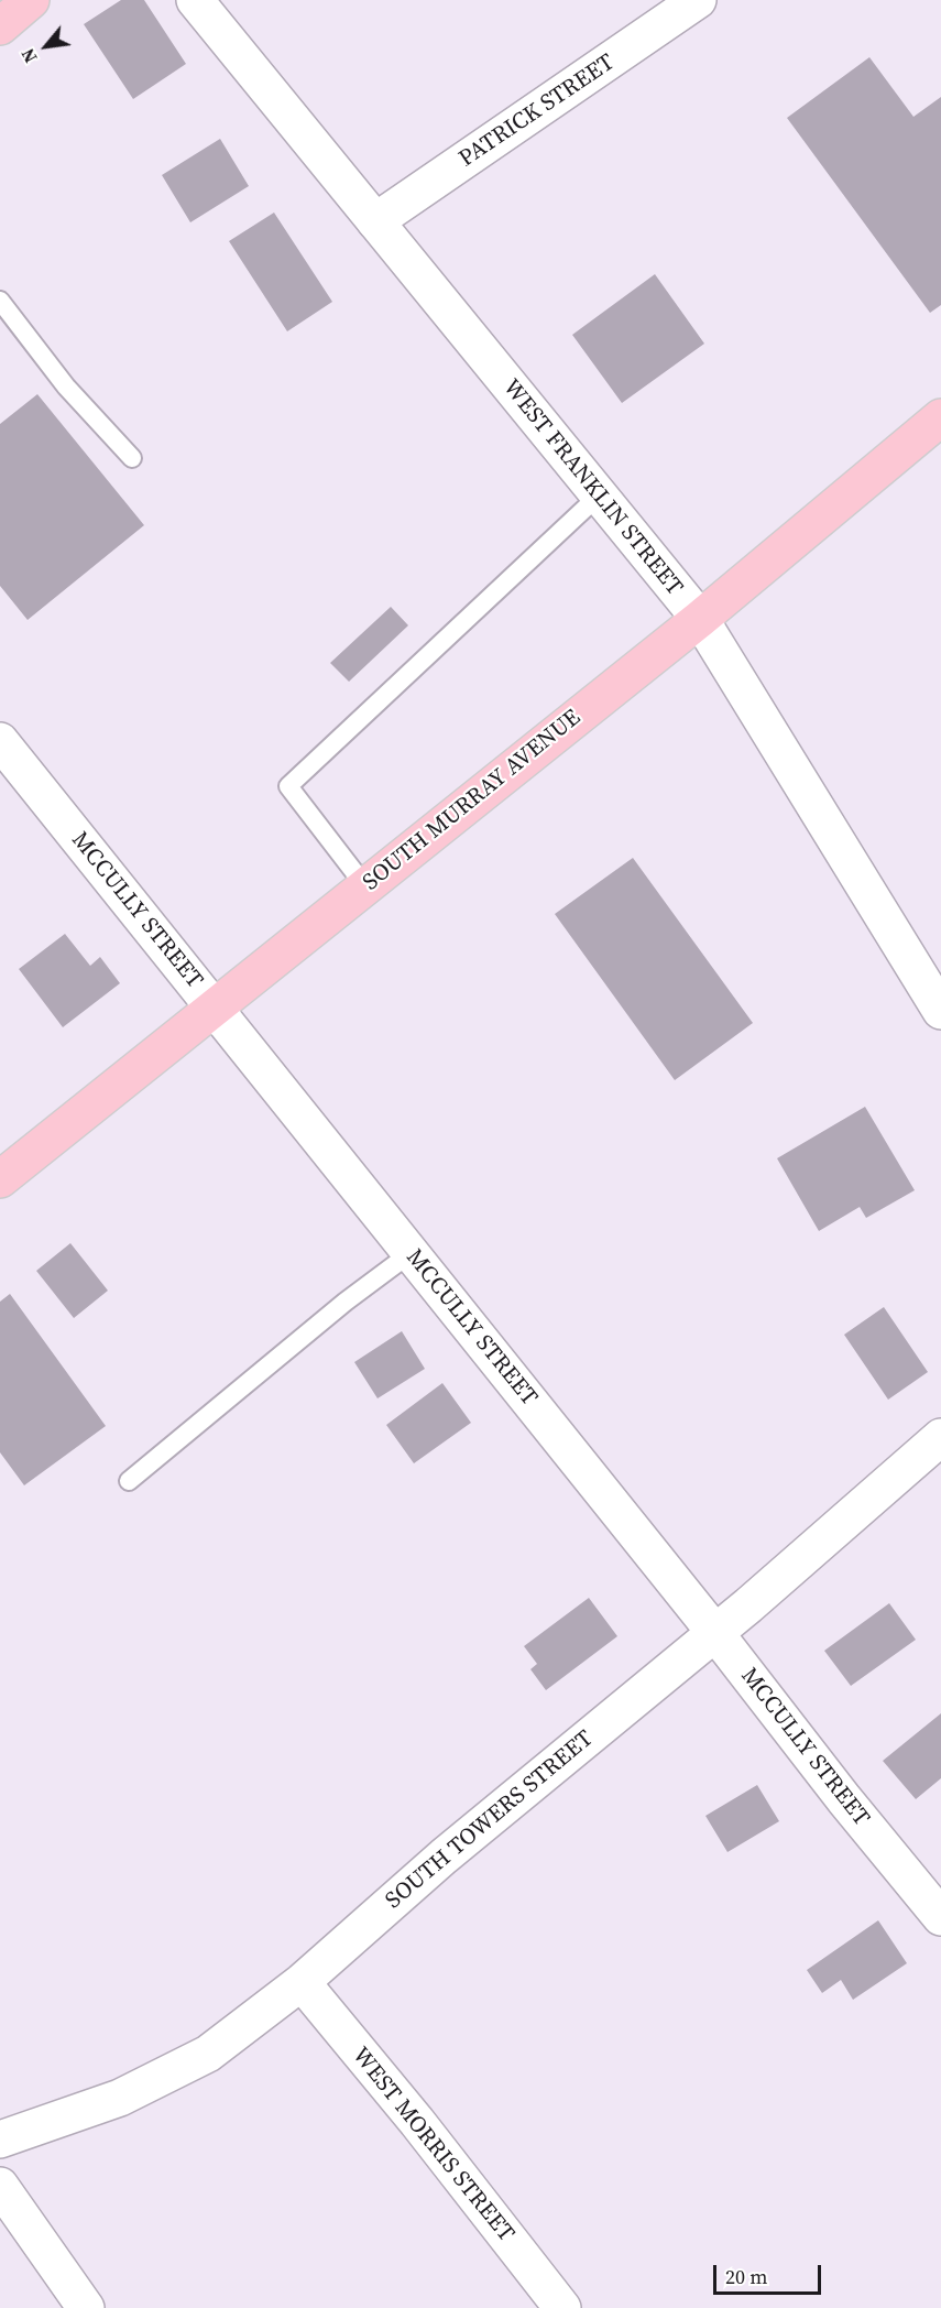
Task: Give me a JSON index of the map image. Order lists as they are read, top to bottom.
{
  "streets": {
    "main road": ["SOUTH MURRAY AVENUE"],
    "street": [
      "PATRICK STREET",
      "WEST FRANKLIN STREET",
      "MCCULLY STREET",
      "SOUTH TOWERS STREET",
      "WEST MORRIS STREET"
    ]
  },
  "crossings": [
    ["PATRICK STREET", "WEST FRANKLIN STREET"],
    ["WEST FRANKLIN STREET", "SOUTH MURRAY AVENUE"],
    ["SOUTH MURRAY AVENUE", "MCCULLY STREET"],
    ["MCCULLY STREET", "SOUTH TOWERS STREET"],
    ["SOUTH TOWERS STREET", "WEST MORRIS STREET"]
  ],
  "scale_bar": "20 m",
  "north": "bottom left"
}
